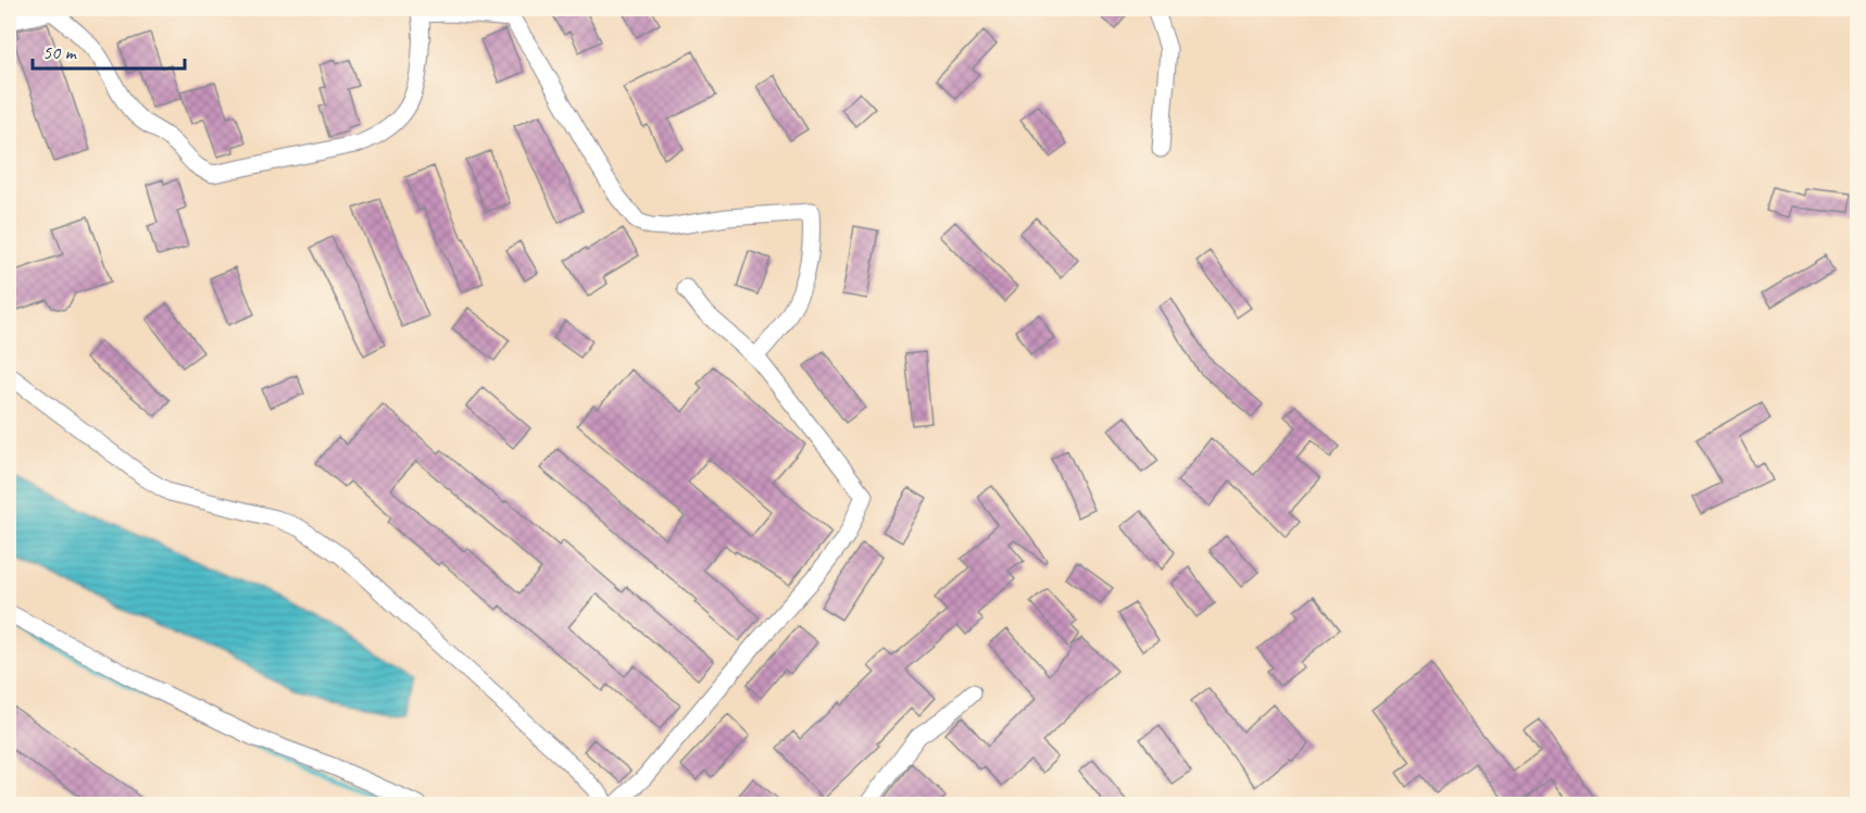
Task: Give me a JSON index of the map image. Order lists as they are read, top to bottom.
{
  "scale_bar": "50 m"
}
